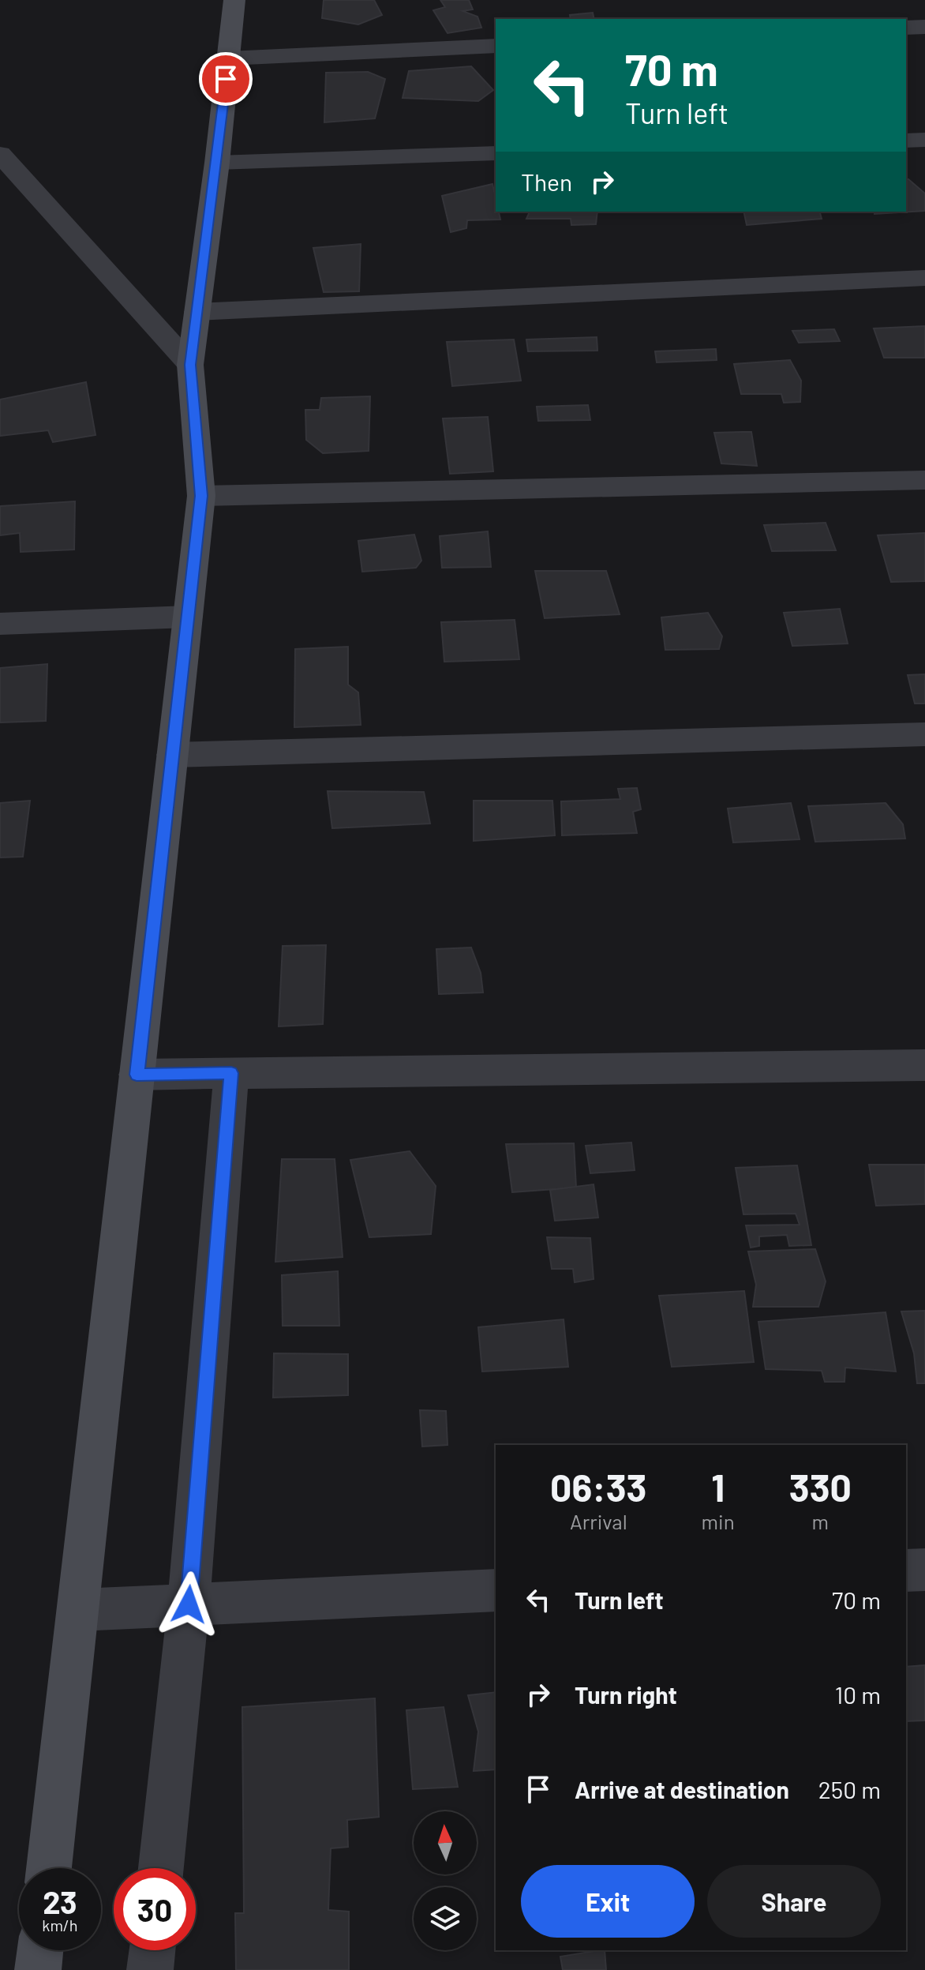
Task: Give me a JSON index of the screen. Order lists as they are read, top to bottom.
{
  "north": "top",
  "page": {
    "turn": ["70 m", "Turn left"],
    "then": "Then",
    "eta": [
      "06:33",
      "Arrival",
      "1",
      "min",
      "330",
      "m"
    ],
    "list": [
      {
        "name": "Turn left",
        "value": "70 m"
      },
      {
        "name": "Turn right",
        "value": "10 m"
      },
      {
        "name": "Arrive at destination",
        "value": "250 m"
      }
    ],
    "buttons": ["Exit", "Share"],
    "speed": "23 km/h",
    "limit": "30"
  }
}
